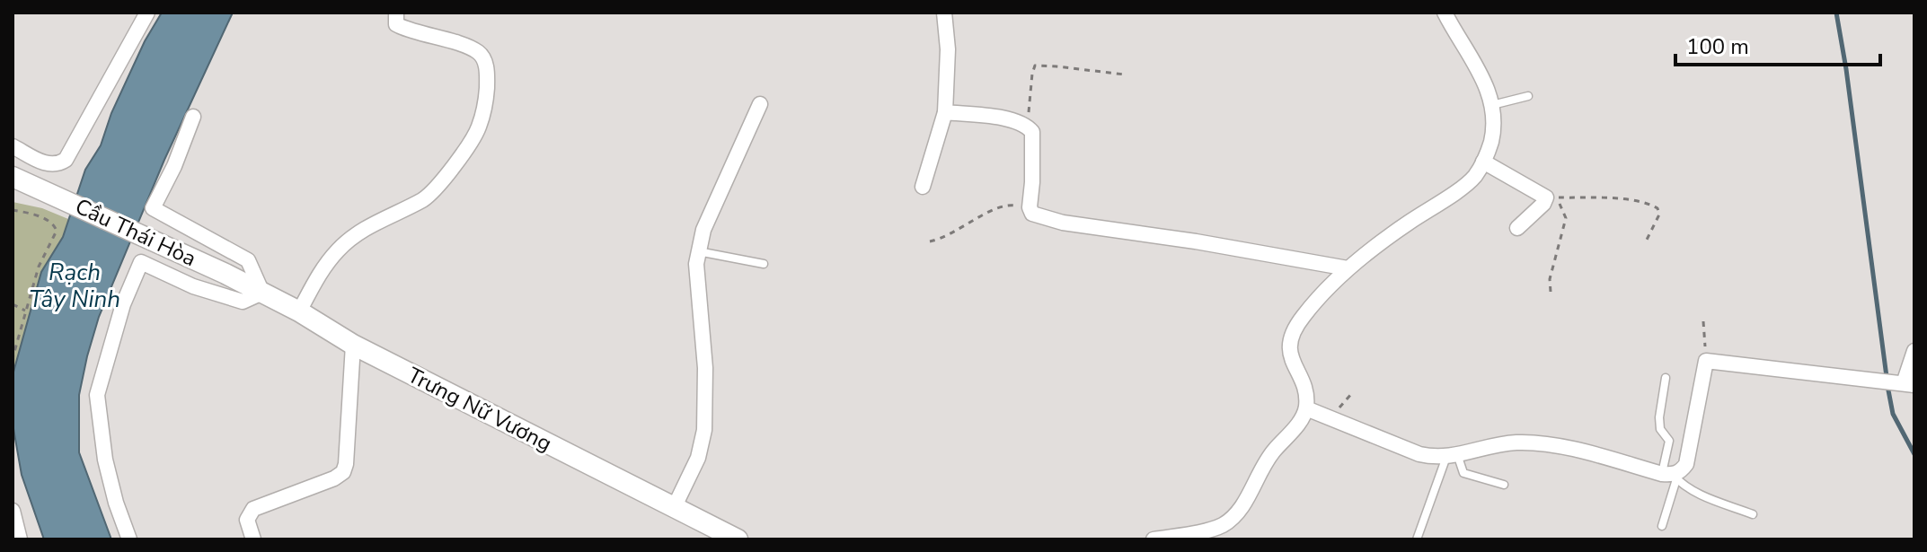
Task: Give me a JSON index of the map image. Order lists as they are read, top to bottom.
{
  "streets": {
    "main road": ["Cầu Thái Hòa", "Trưng Nữ Vương"]
  },
  "crossings": [
    ["Cầu Thái Hòa", "Trưng Nữ Vương"]
  ],
  "water": ["Rạch Tây Ninh"],
  "scale_bar": "100 m"
}
